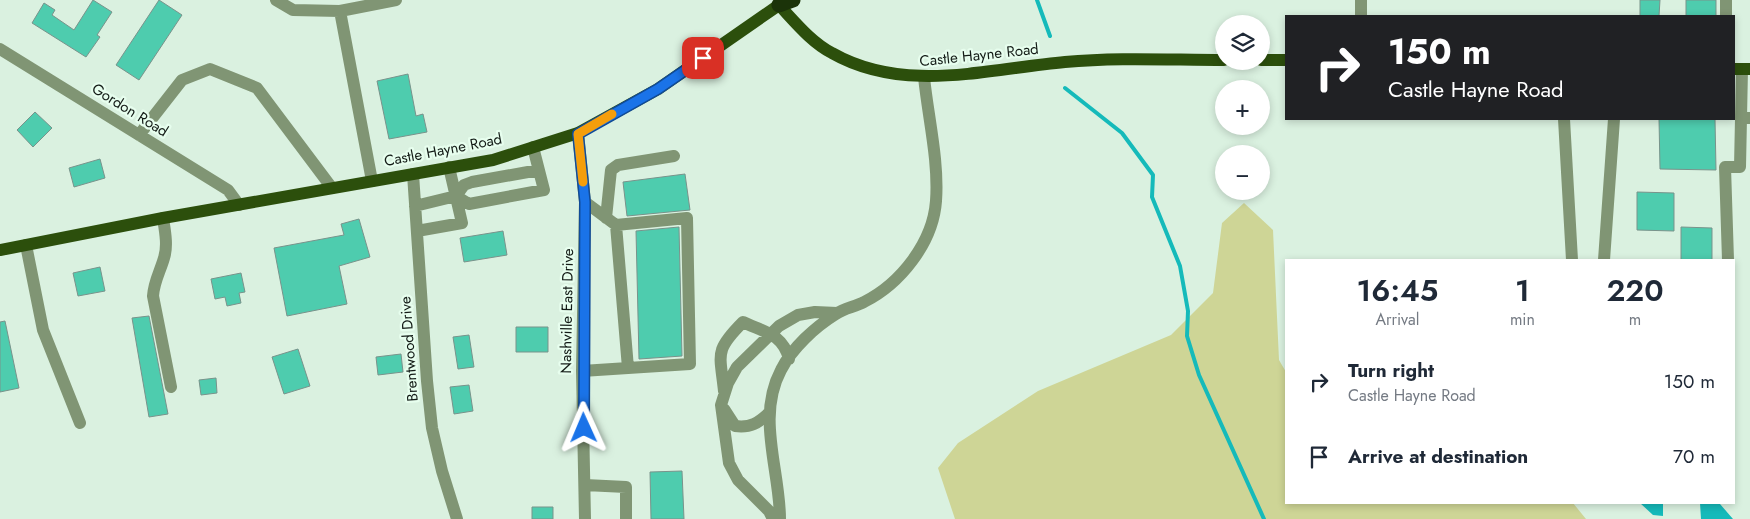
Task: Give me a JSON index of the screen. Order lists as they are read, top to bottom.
{
  "streets": {
    "main road": ["Castle Hayne Road"],
    "street": ["Gordon Road", "Nashville East Drive", "Brentwood Drive"]
  },
  "crossings": [
    ["Castle Hayne Road", "Gordon Road"],
    ["Castle Hayne Road", "Nashville East Drive"],
    ["Castle Hayne Road", "Brentwood Drive"]
  ],
  "page": {
    "map_buttons": ["+", "−"],
    "turn": ["150 m", "Castle Hayne Road"],
    "eta": [
      "16:45",
      "Arrival",
      "1",
      "min",
      "220",
      "m"
    ],
    "list": [
      {
        "name": "Turn right",
        "note": "Castle Hayne Road",
        "value": "150 m"
      },
      {
        "name": "Arrive at destination",
        "value": "70 m"
      }
    ]
  }
}
